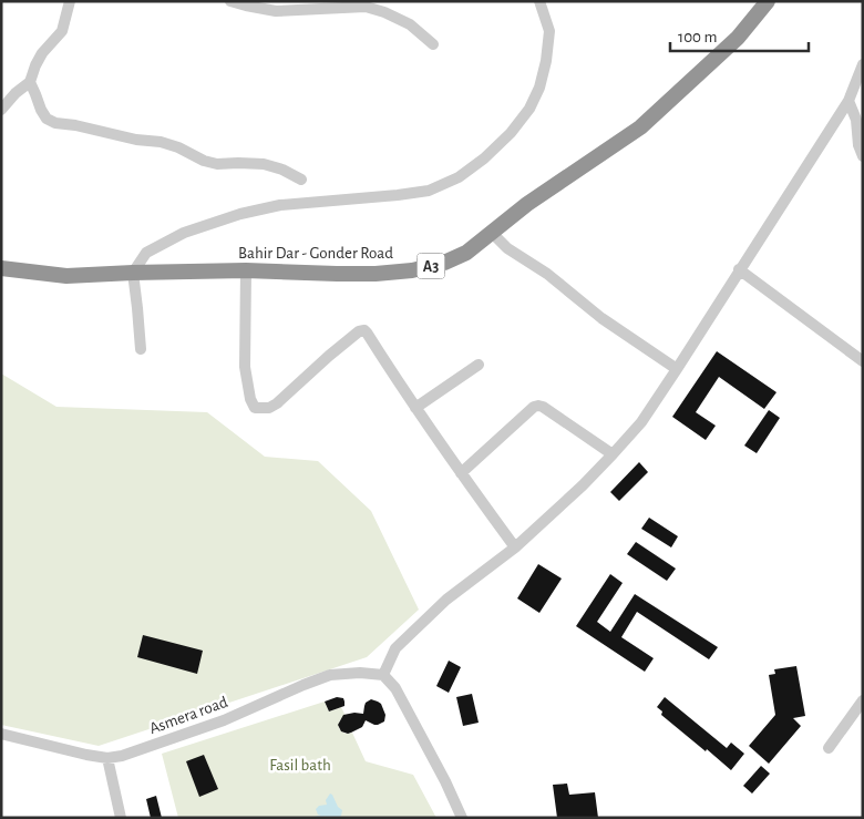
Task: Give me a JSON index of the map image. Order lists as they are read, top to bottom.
{
  "streets": {
    "highway": ["Bahir Dar - Gonder Road", "A3"],
    "street": ["Asmera road"]
  },
  "parks": ["Fasil bath"],
  "scale_bar": "100 m"
}
